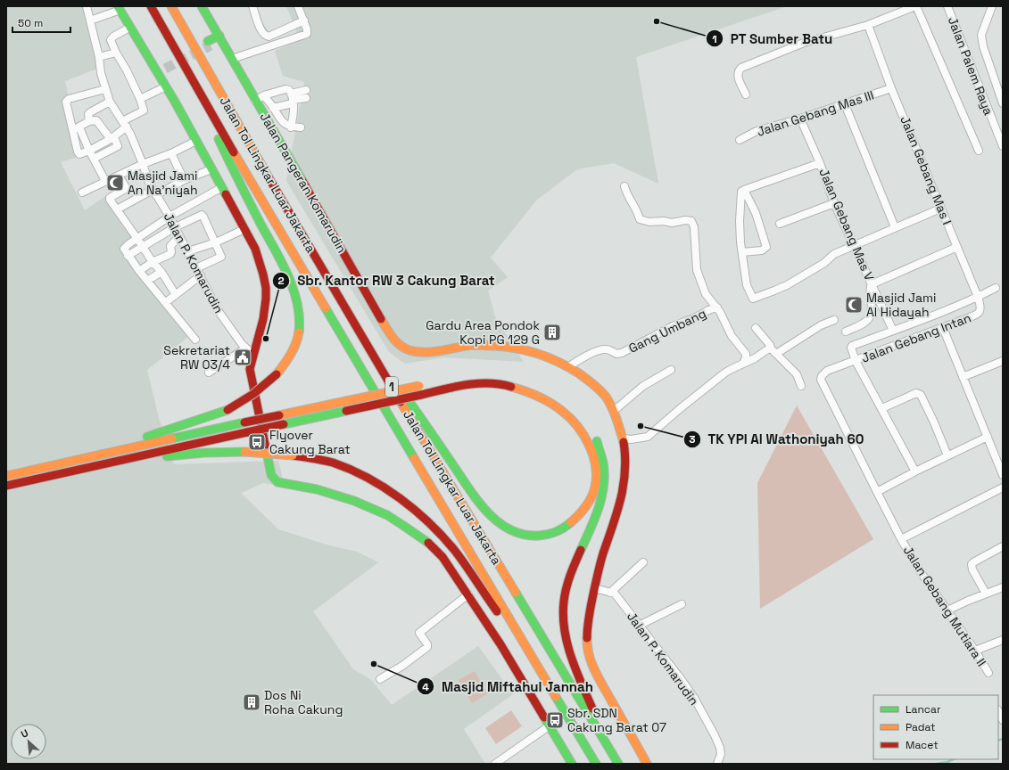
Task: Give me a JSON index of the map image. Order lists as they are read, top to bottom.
{
  "streets": {
    "main road": ["Jalan Tol Lingkar Luar Jakarta", "Jalan Pangeran Komarudin", "1"],
    "street": [
      "Jalan Palem Raya",
      "Jalan Gebang Mas III",
      "Jalan Gebang Mas I",
      "Jalan Gebang Mas V",
      "Jalan P. Komarudin",
      "Gang Umbang",
      "Jalan Gebang Intan",
      "Jalan Gebang Mutiara II"
    ]
  },
  "crossings": [
    ["Jalan Gebang Mas III", "Jalan Gebang Mas I"],
    ["Jalan Gebang Mas III", "Jalan Gebang Mas V"],
    ["Jalan Gebang Mas I", "Jalan Gebang Intan"],
    ["Jalan Pangeran Komarudin", "Gang Umbang"],
    ["Jalan Gebang Mas V", "Jalan Gebang Intan"],
    ["Jalan Gebang Intan", "Jalan Gebang Mutiara II"]
  ],
  "places": {
    "other": [
      "PT Sumber Batu",
      "Sbr. Kantor RW 3 Cakung Barat",
      "TK YPI Al Wathoniyah 60",
      "Masjid Miftahul Jannah"
    ],
    "mosque": ["Masjid Jami An Na'niyah", "Masjid Jami Al Hidayah"],
    "building": ["Gardu Area Pondok Kopi PG 129 G", "Dos Ni Roha Cakung"],
    "public building": ["Sekretariat RW 03/4"],
    "bus stop": ["Flyover Cakung Barat", "Sbr. SDN Cakung Barat 07"]
  },
  "legend": ["Lancar", "Padat", "Macet"],
  "scale_bar": "50 m",
  "north": "top left"
}
